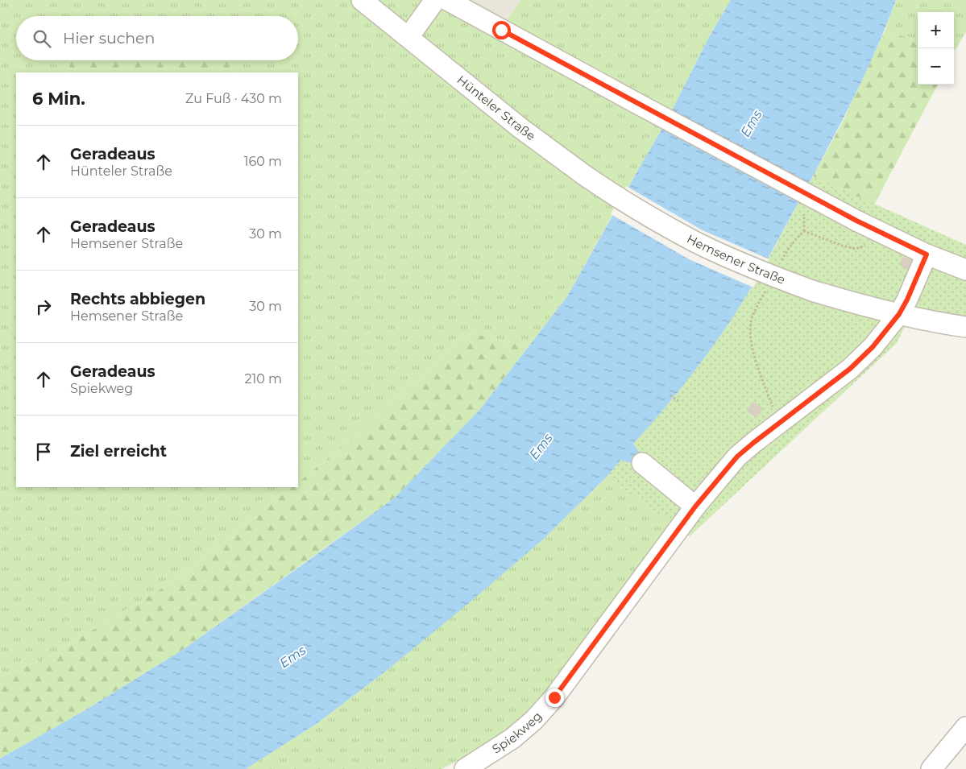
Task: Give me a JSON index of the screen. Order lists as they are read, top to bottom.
{
  "streets": {
    "street": ["Hünteler Straße", "Hemsener Straße", "Spiekweg"]
  },
  "crossings": [
    ["Hünteler Straße", "Hemsener Straße"],
    ["Hemsener Straße", "Spiekweg"]
  ],
  "water": ["Ems"],
  "page": {
    "map_buttons": ["+", "−"],
    "search": "Hier suchen",
    "heading": ["6 Min.", "Zu Fuß · 430 m"],
    "list": [
      ["Geradeaus", "Hünteler Straße", "160 m"],
      ["Geradeaus", "Hemsener Straße", "30 m"],
      ["Rechts abbiegen", "Hemsener Straße", "30 m"],
      ["Geradeaus", "Spiekweg", "210 m"],
      "Ziel erreicht"
    ]
  }
}
